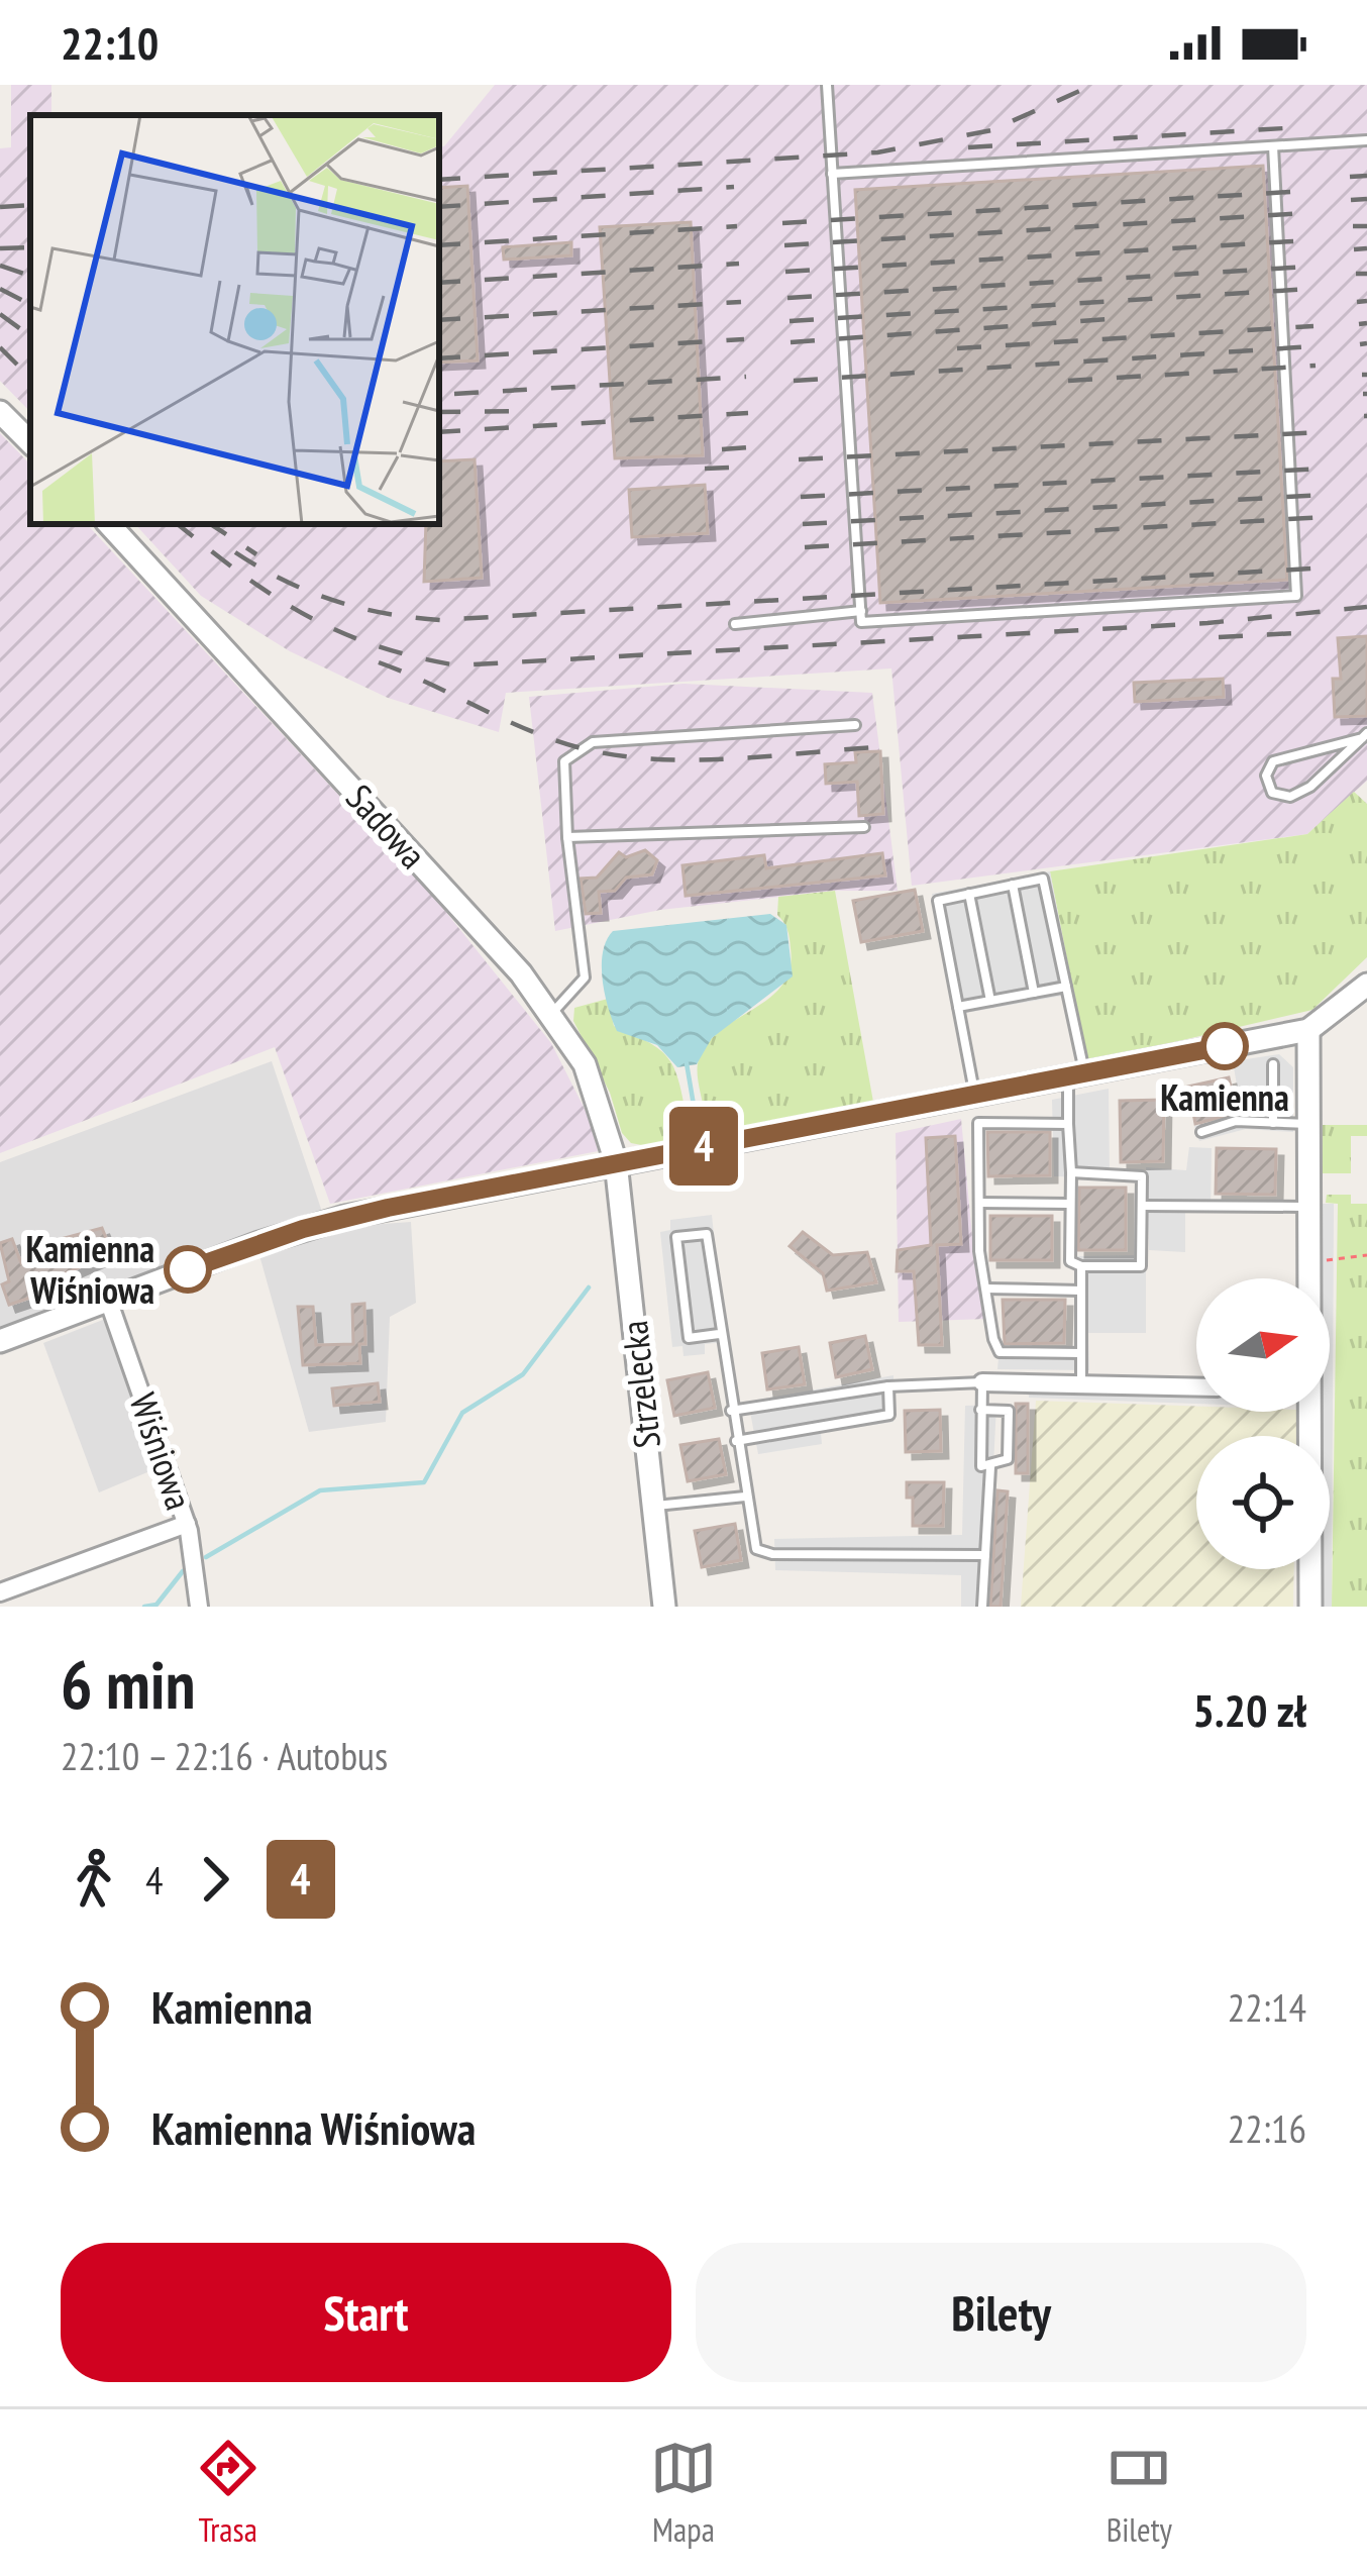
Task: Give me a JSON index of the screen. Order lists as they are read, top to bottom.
{
  "streets": {
    "street": ["Sadowa", "Strzelecka", "Wiśniowa"]
  },
  "crossings": [
    ["Sadowa", "Strzelecka"]
  ],
  "places": ["Kamienna", "Kamienna Wiśniowa"],
  "lines": ["bus line 4"],
  "north": "right",
  "page": {
    "status": "22:10",
    "on_map": "4",
    "heading": ["6 min", "22:10 – 22:16 · Autobus", "5.20 zł"],
    "legs": ["4", "4"],
    "list": [
      {
        "name": "Kamienna",
        "value": "22:14"
      },
      {
        "name": "Kamienna Wiśniowa",
        "value": "22:16"
      }
    ],
    "buttons": ["Start", "Bilety"],
    "tabs": ["Trasa", "Mapa", "Bilety"]
  }
}
